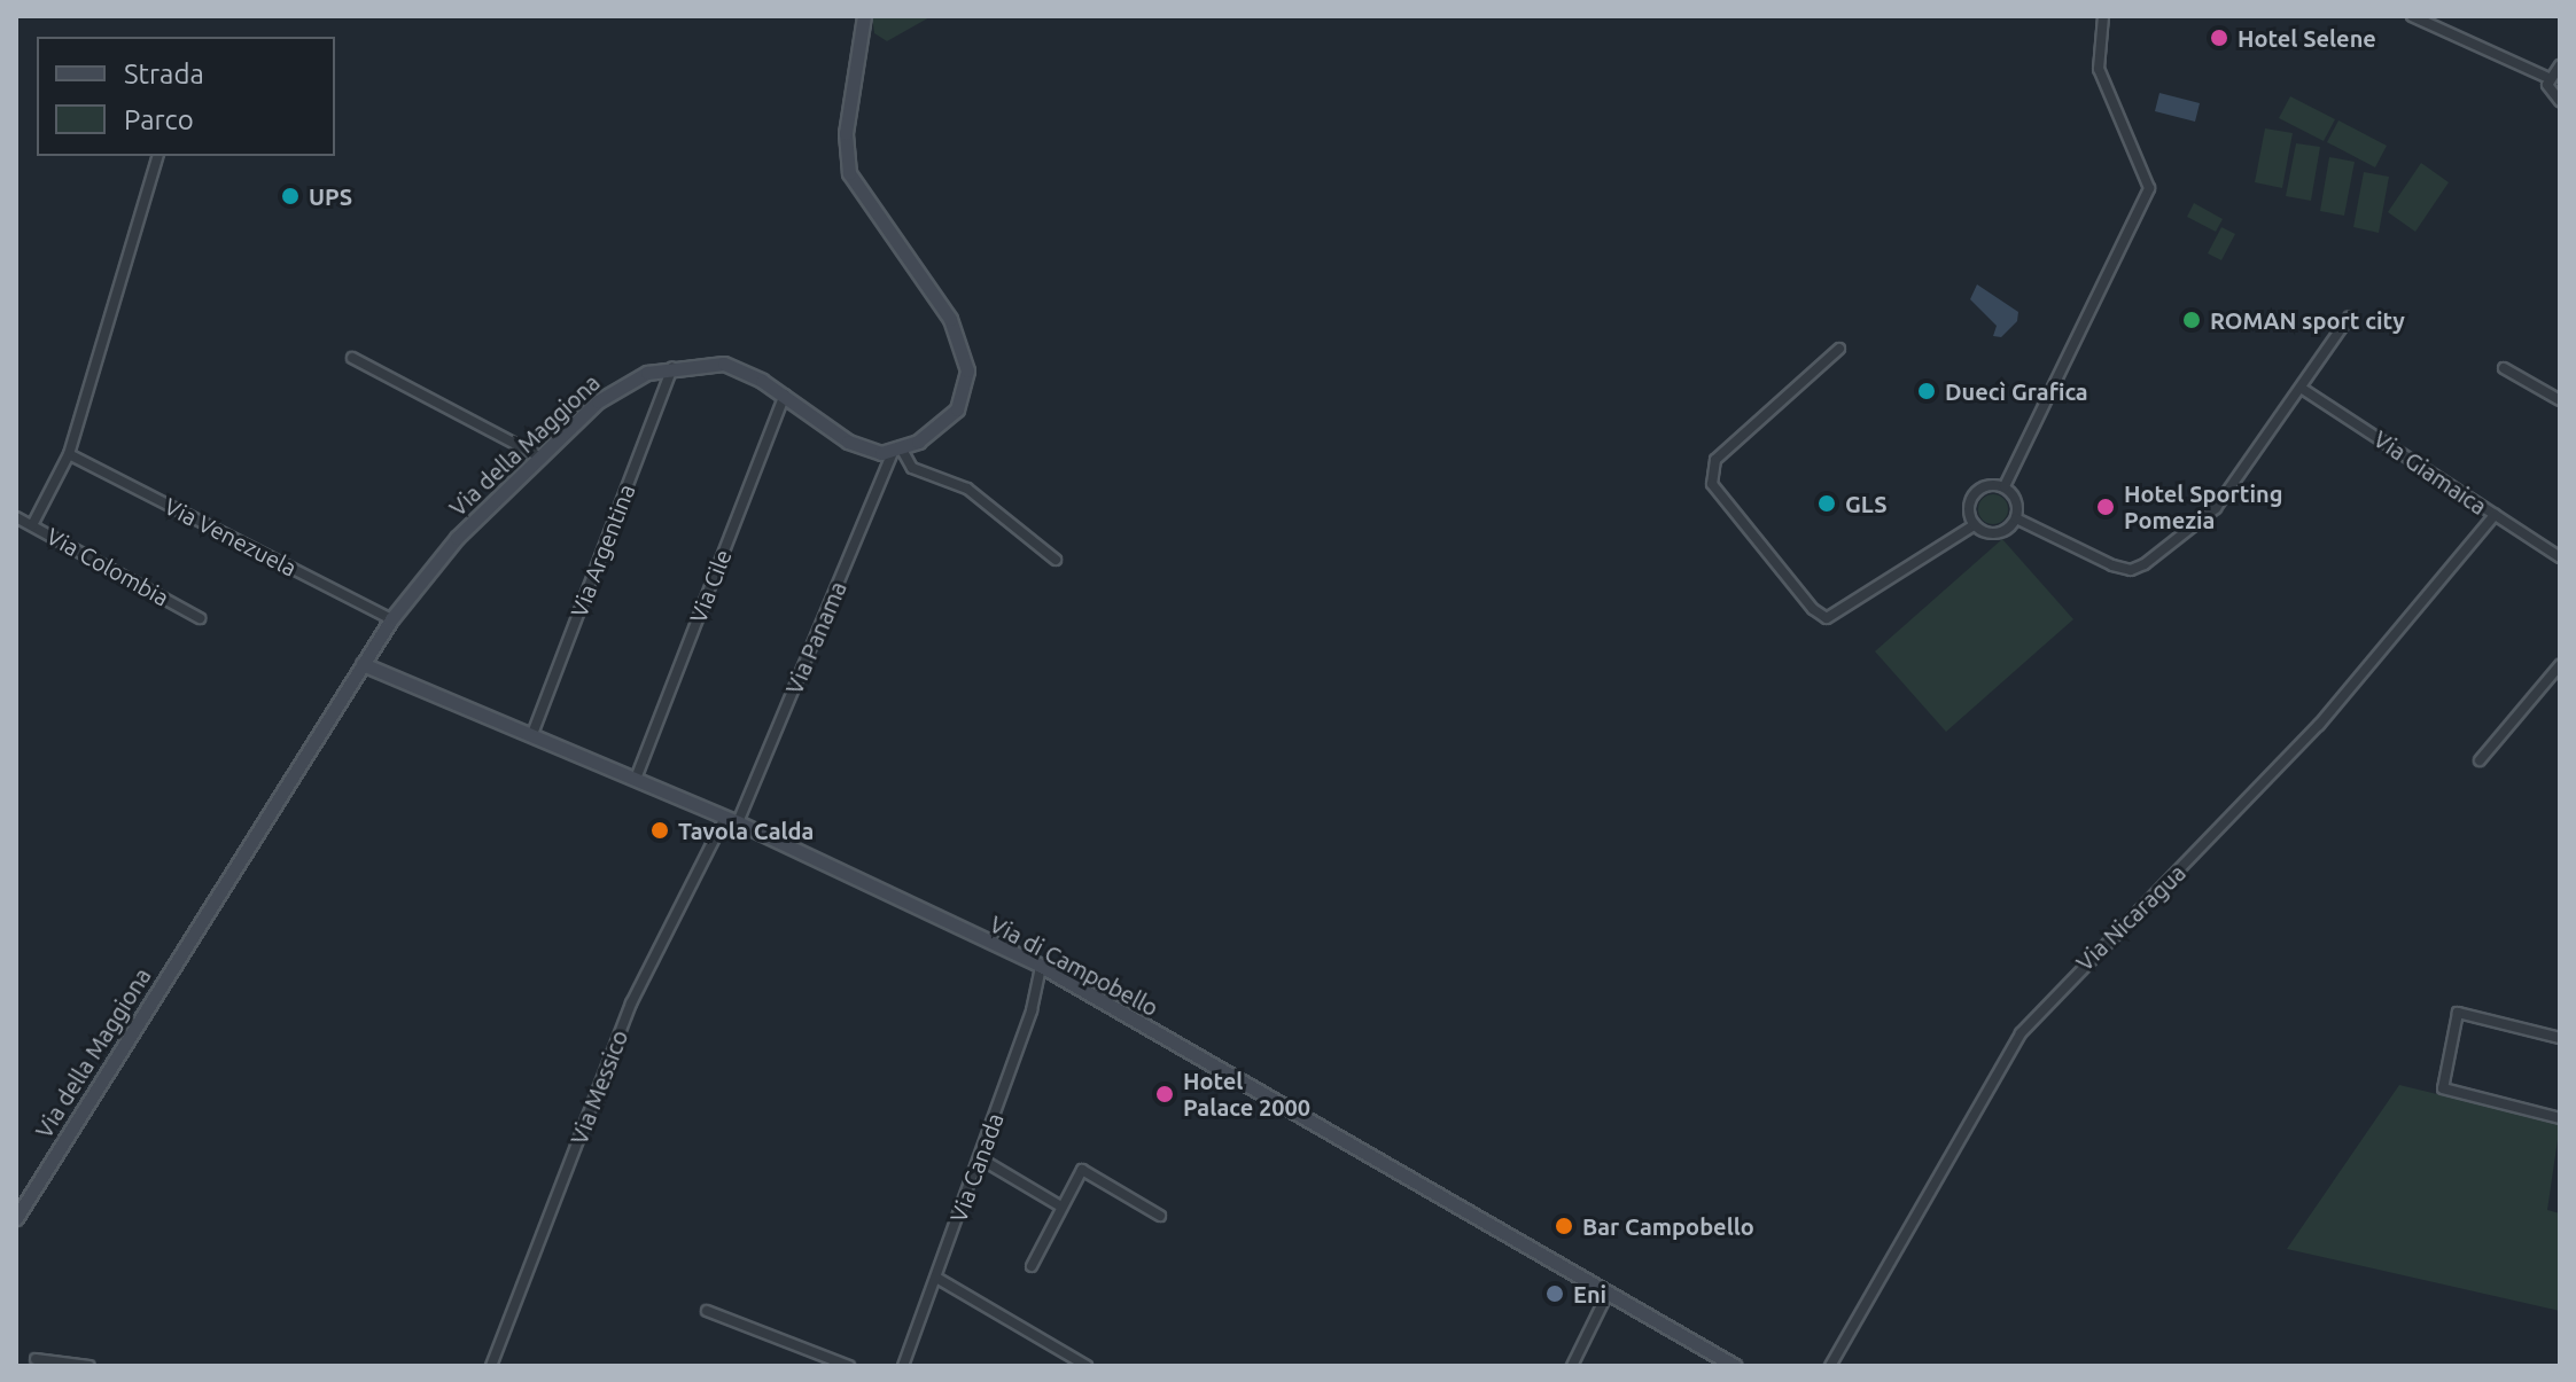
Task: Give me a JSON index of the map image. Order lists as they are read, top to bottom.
{
  "streets": {
    "street": [
      "Via della Maggiona",
      "Via Giamaica",
      "Via Venezuela",
      "Via Argentina",
      "Via Colombia",
      "Via Cile",
      "Via Panama",
      "Via Nicaragua",
      "Via di Campobello",
      "Via Messico",
      "Via Canada"
    ]
  },
  "crossings": [
    ["Via della Maggiona", "Via Venezuela"],
    ["Via della Maggiona", "Via Argentina"],
    ["Via della Maggiona", "Via Cile"],
    ["Via della Maggiona", "Via Panama"],
    ["Via della Maggiona", "Via di Campobello"],
    ["Via Giamaica", "Via Nicaragua"],
    ["Via Argentina", "Via di Campobello"],
    ["Via Cile", "Via di Campobello"],
    ["Via Panama", "Via di Campobello"],
    ["Via Panama", "Via Messico"],
    ["Via di Campobello", "Via Messico"],
    ["Via di Campobello", "Via Canada"]
  ],
  "places": [
    "Hotel Selene",
    "UPS",
    "ROMAN sport city",
    "Duecì Grafica",
    "GLS",
    "Hotel Sporting Pomezia",
    "Tavola Calda",
    "Hotel Palace 2000",
    "Bar Campobello",
    "Eni"
  ],
  "legend": ["Strada", "Parco"]
}
